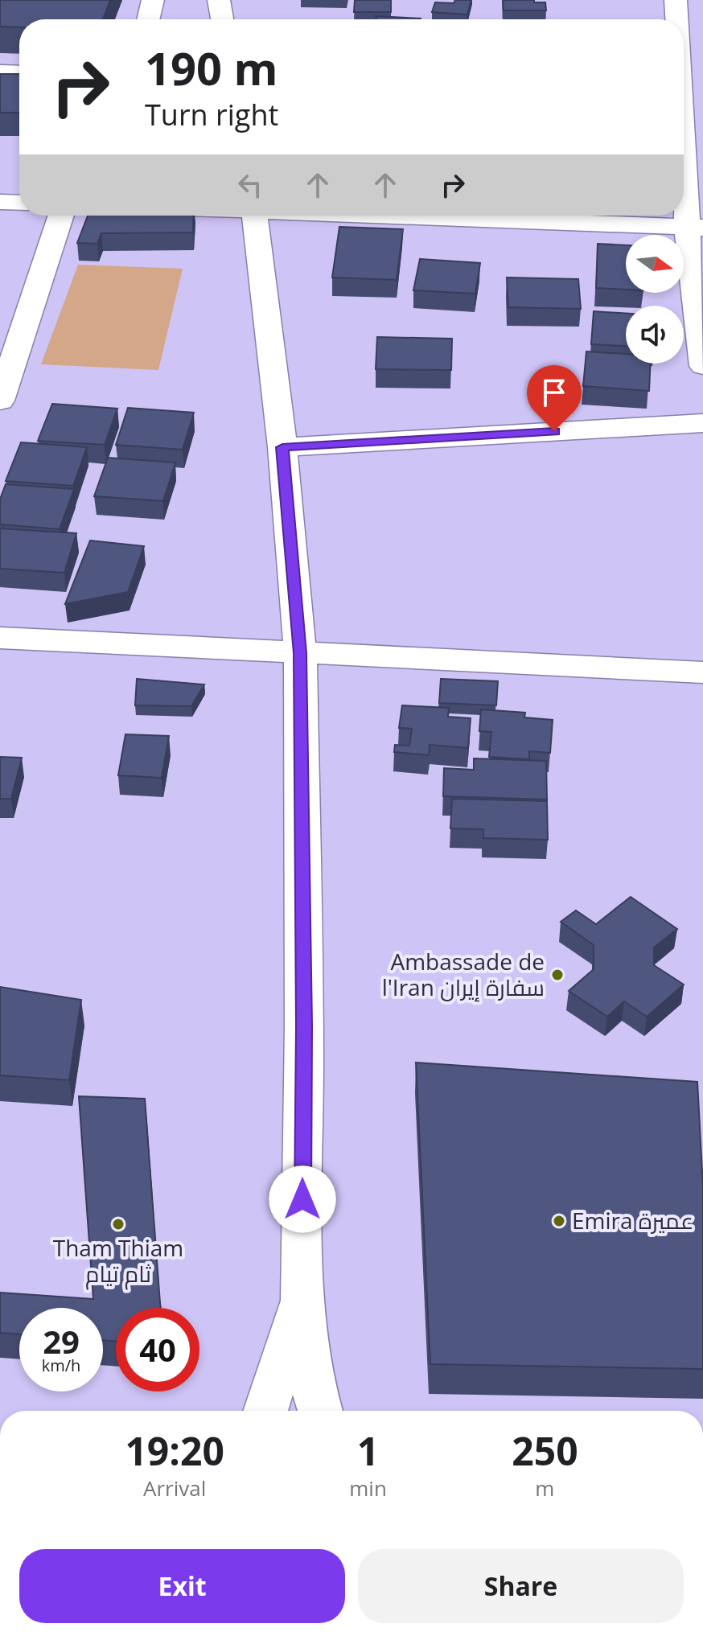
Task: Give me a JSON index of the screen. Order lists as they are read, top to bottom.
{
  "places": ["Ambassade de l'Iran سفارة إيران", "Emira عميرة", "Tham Thiam ثام تيام"],
  "north": "right",
  "page": {
    "turn": ["190 m", "Turn right"],
    "speed": "29 km/h",
    "limit": "40",
    "eta": [
      "19:20",
      "Arrival",
      "1",
      "min",
      "250",
      "m"
    ],
    "buttons": ["Exit", "Share"]
  }
}
